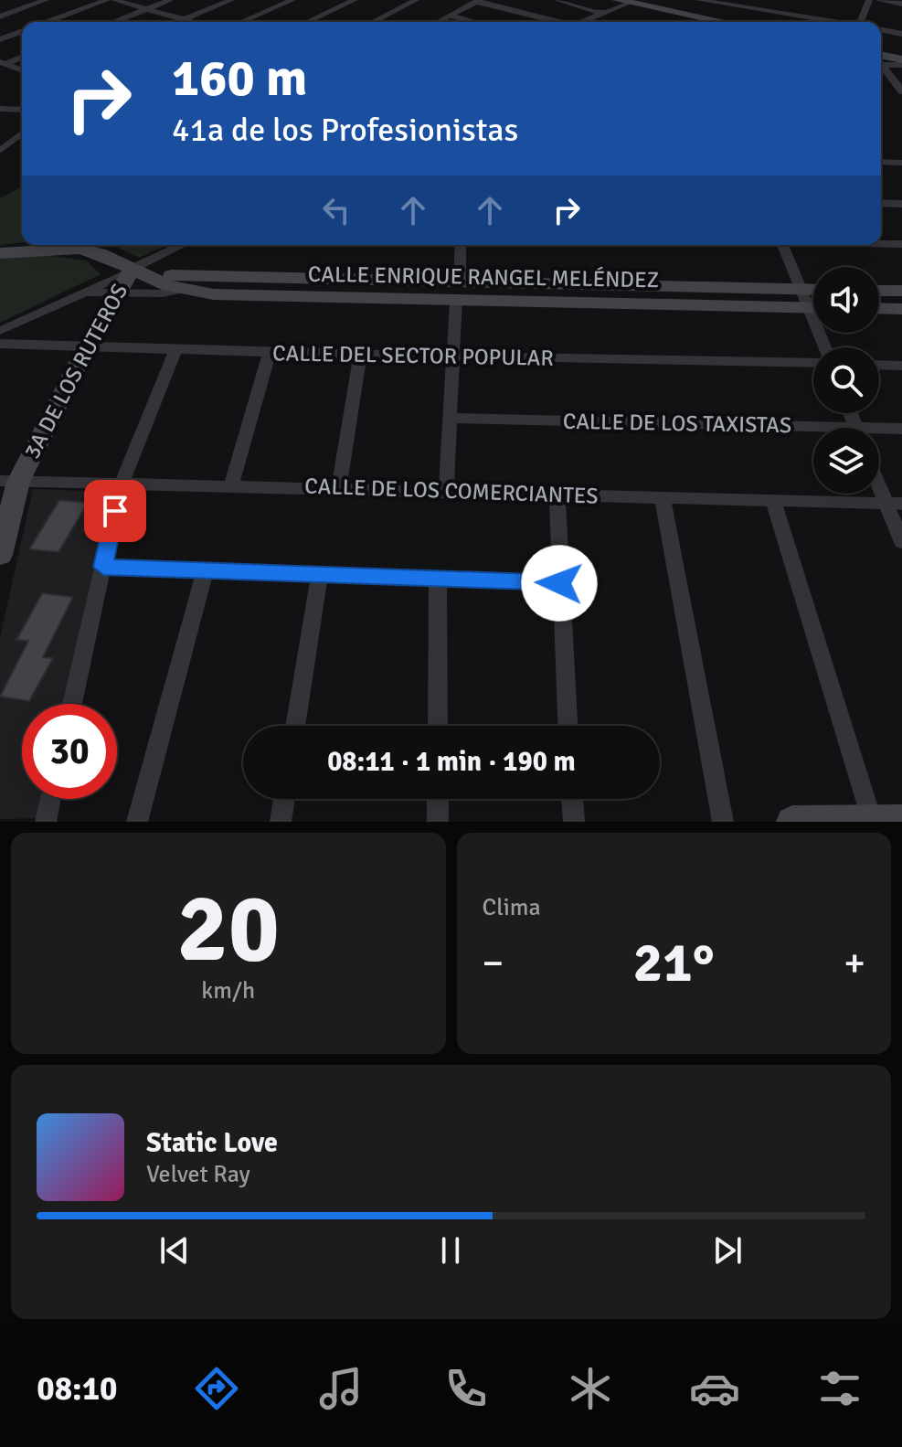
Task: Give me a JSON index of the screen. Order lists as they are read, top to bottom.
{
  "streets": {
    "street": [
      "CALLE ENRIQUE RANGEL MELÉNDEZ",
      "CALLE DEL SECTOR POPULAR",
      "3A DE LOS RUTEROS",
      "CALLE DE LOS TAXISTAS",
      "CALLE DE LOS COMERCIANTES"
    ]
  },
  "crossings": [
    ["CALLE ENRIQUE RANGEL MELÉNDEZ", "3A DE LOS RUTEROS"],
    ["CALLE DEL SECTOR POPULAR", "3A DE LOS RUTEROS"],
    ["3A DE LOS RUTEROS", "CALLE DE LOS COMERCIANTES"]
  ],
  "page": {
    "turn": ["160 m", "41a de los Profesionistas"],
    "limit": "30",
    "trip": "08:11 · 1 min · 190 m",
    "tile": [
      ["20", "km/h"],
      "Clima"
    ],
    "heat": ["−", "21°", "+"],
    "song": ["Static Love", "Velvet Ray"],
    "tabs": "08:10"
  }
}
